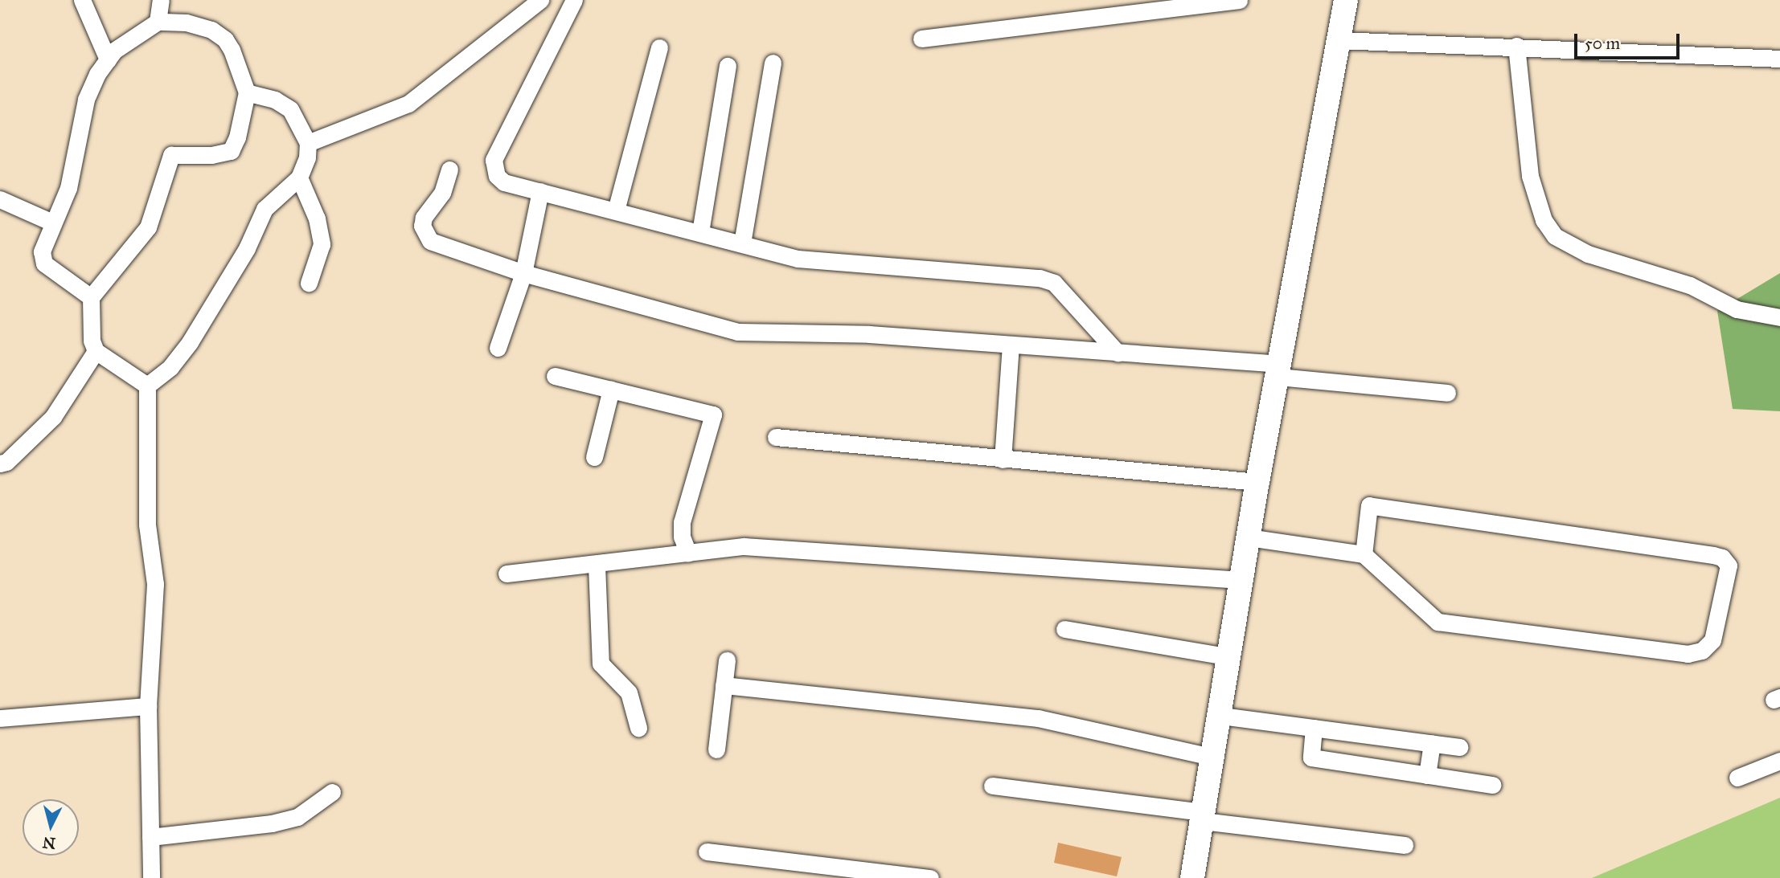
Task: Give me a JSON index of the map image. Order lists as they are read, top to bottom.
{
  "scale_bar": "50 m",
  "north": "bottom"
}
